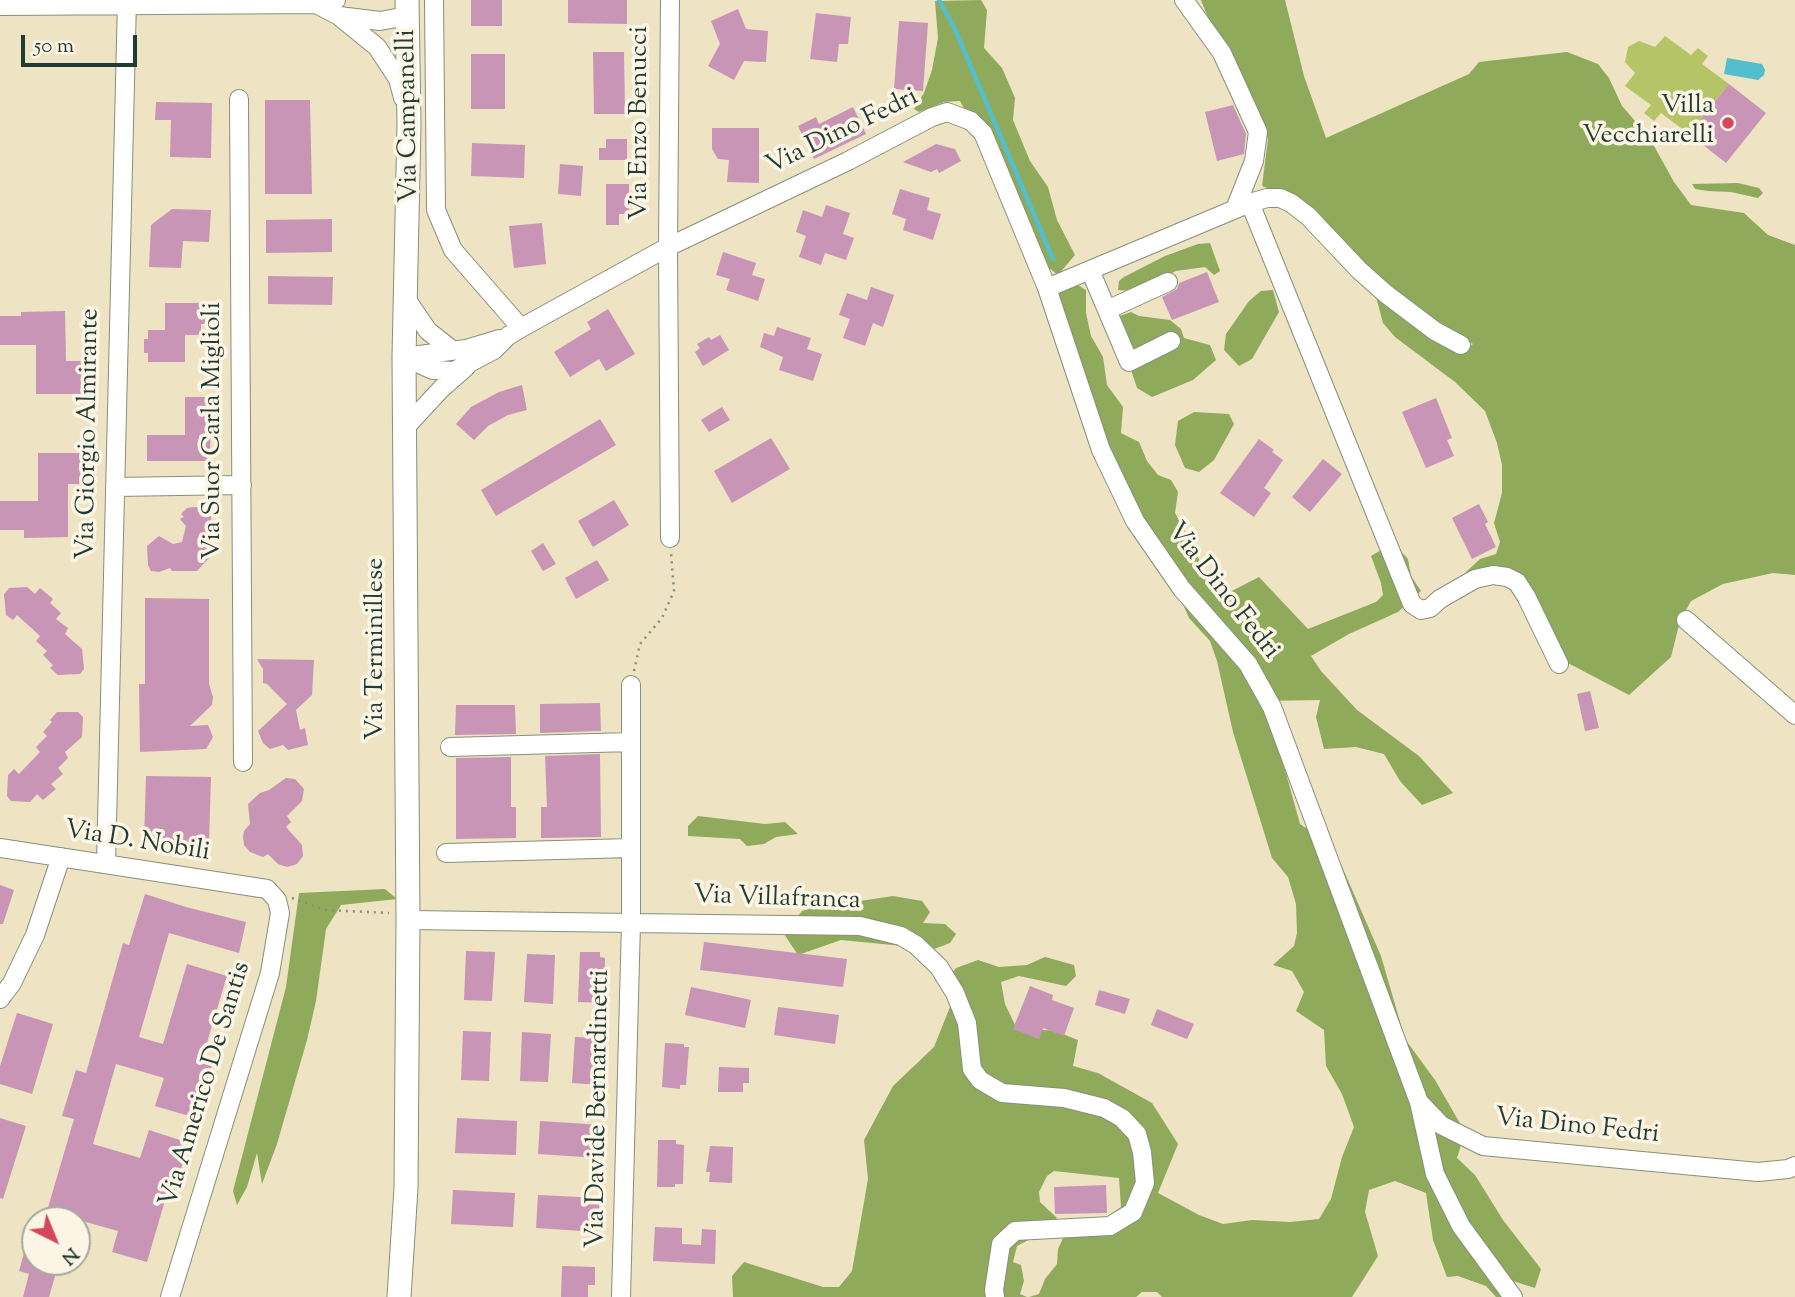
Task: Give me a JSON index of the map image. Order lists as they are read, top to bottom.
{
  "streets": {
    "main road": ["Via Terminillese"],
    "street": [
      "Via Campanelli",
      "Via Enzo Benucci",
      "Via Dino Fedri",
      "Via Suor Carla Miglioli",
      "Via Giorgio Almirante",
      "Via D. Nobili",
      "Via Villafranca",
      "Via Americo De Santis",
      "Via Davide Bernardinetti"
    ]
  },
  "crossings": [
    ["Via Campanelli", "Via Dino Fedri"],
    ["Via Enzo Benucci", "Via Dino Fedri"],
    ["Via Dino Fedri", "Via Terminillese"],
    ["Via Giorgio Almirante", "Via D. Nobili"],
    ["Via Terminillese", "Via Villafranca"],
    ["Via D. Nobili", "Via Americo De Santis"],
    ["Via Villafranca", "Via Davide Bernardinetti"]
  ],
  "places": ["Villa Vecchiarelli"],
  "scale_bar": "50 m",
  "north": "bottom right"
}
